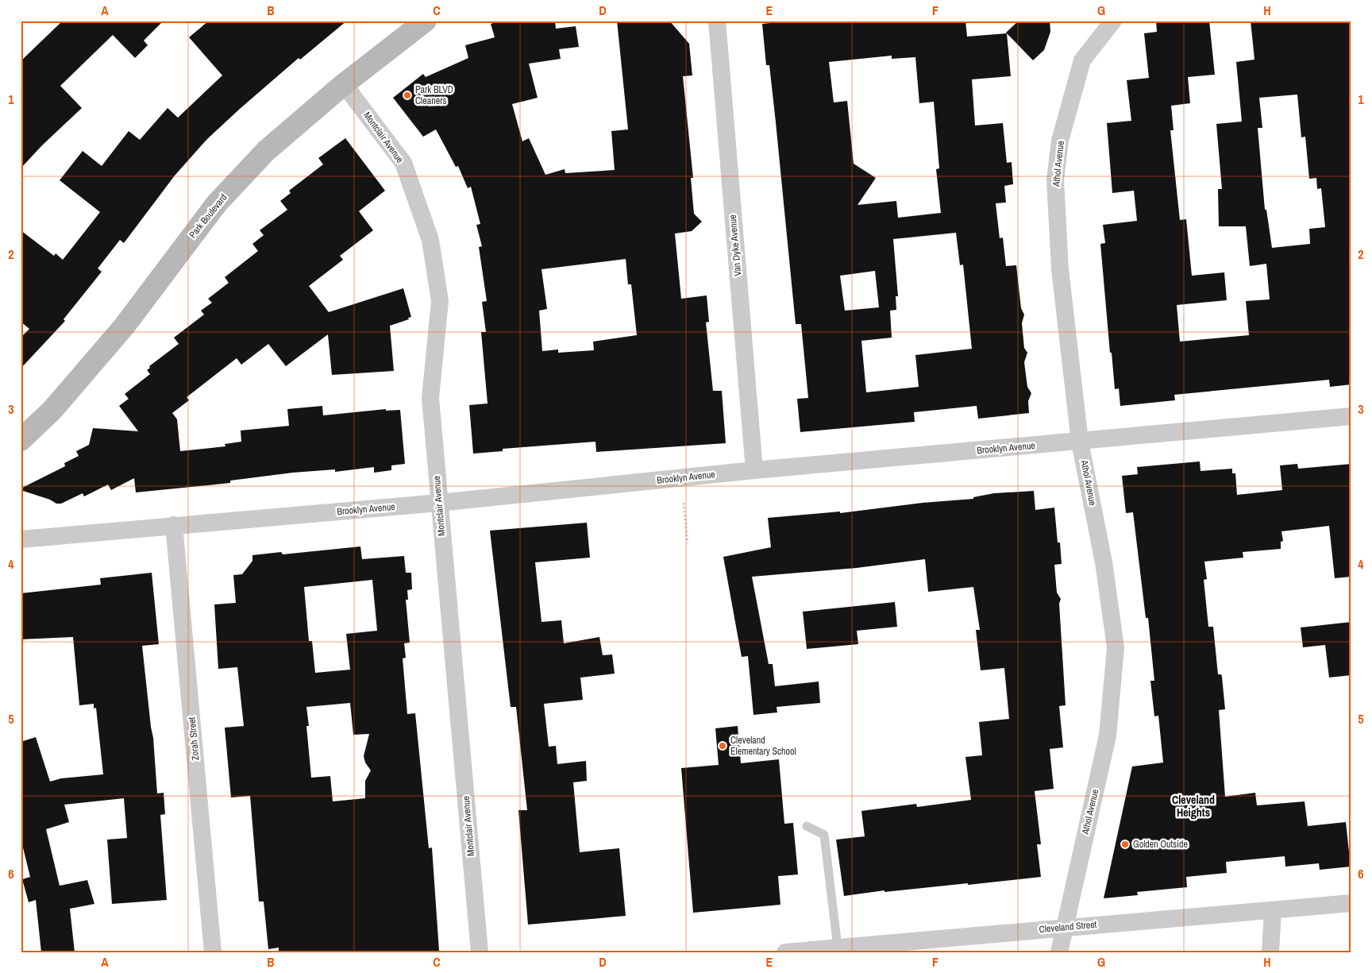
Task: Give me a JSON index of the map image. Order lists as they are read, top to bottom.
{
  "streets": {
    "main road": ["Park Boulevard"],
    "street": [
      "Montclair Avenue",
      "Athol Avenue",
      "Van Dyke Avenue",
      "Brooklyn Avenue",
      "Zorah Street",
      "Cleveland Street"
    ]
  },
  "crossings": [
    ["Montclair Avenue", "Park Boulevard"],
    ["Montclair Avenue", "Brooklyn Avenue"],
    ["Athol Avenue", "Brooklyn Avenue"],
    ["Athol Avenue", "Cleveland Street"],
    ["Van Dyke Avenue", "Brooklyn Avenue"],
    ["Brooklyn Avenue", "Zorah Street"]
  ],
  "districts": ["Cleveland Heights"],
  "places": ["Park BLVD Cleaners", "Cleveland Elementary School", "Golden Outside"],
  "grid": {
    "columns": [
      "A",
      "B",
      "C",
      "D",
      "E",
      "F",
      "G",
      "H"
    ],
    "rows": [
      "1",
      "2",
      "3",
      "4",
      "5",
      "6"
    ]
  }
}
